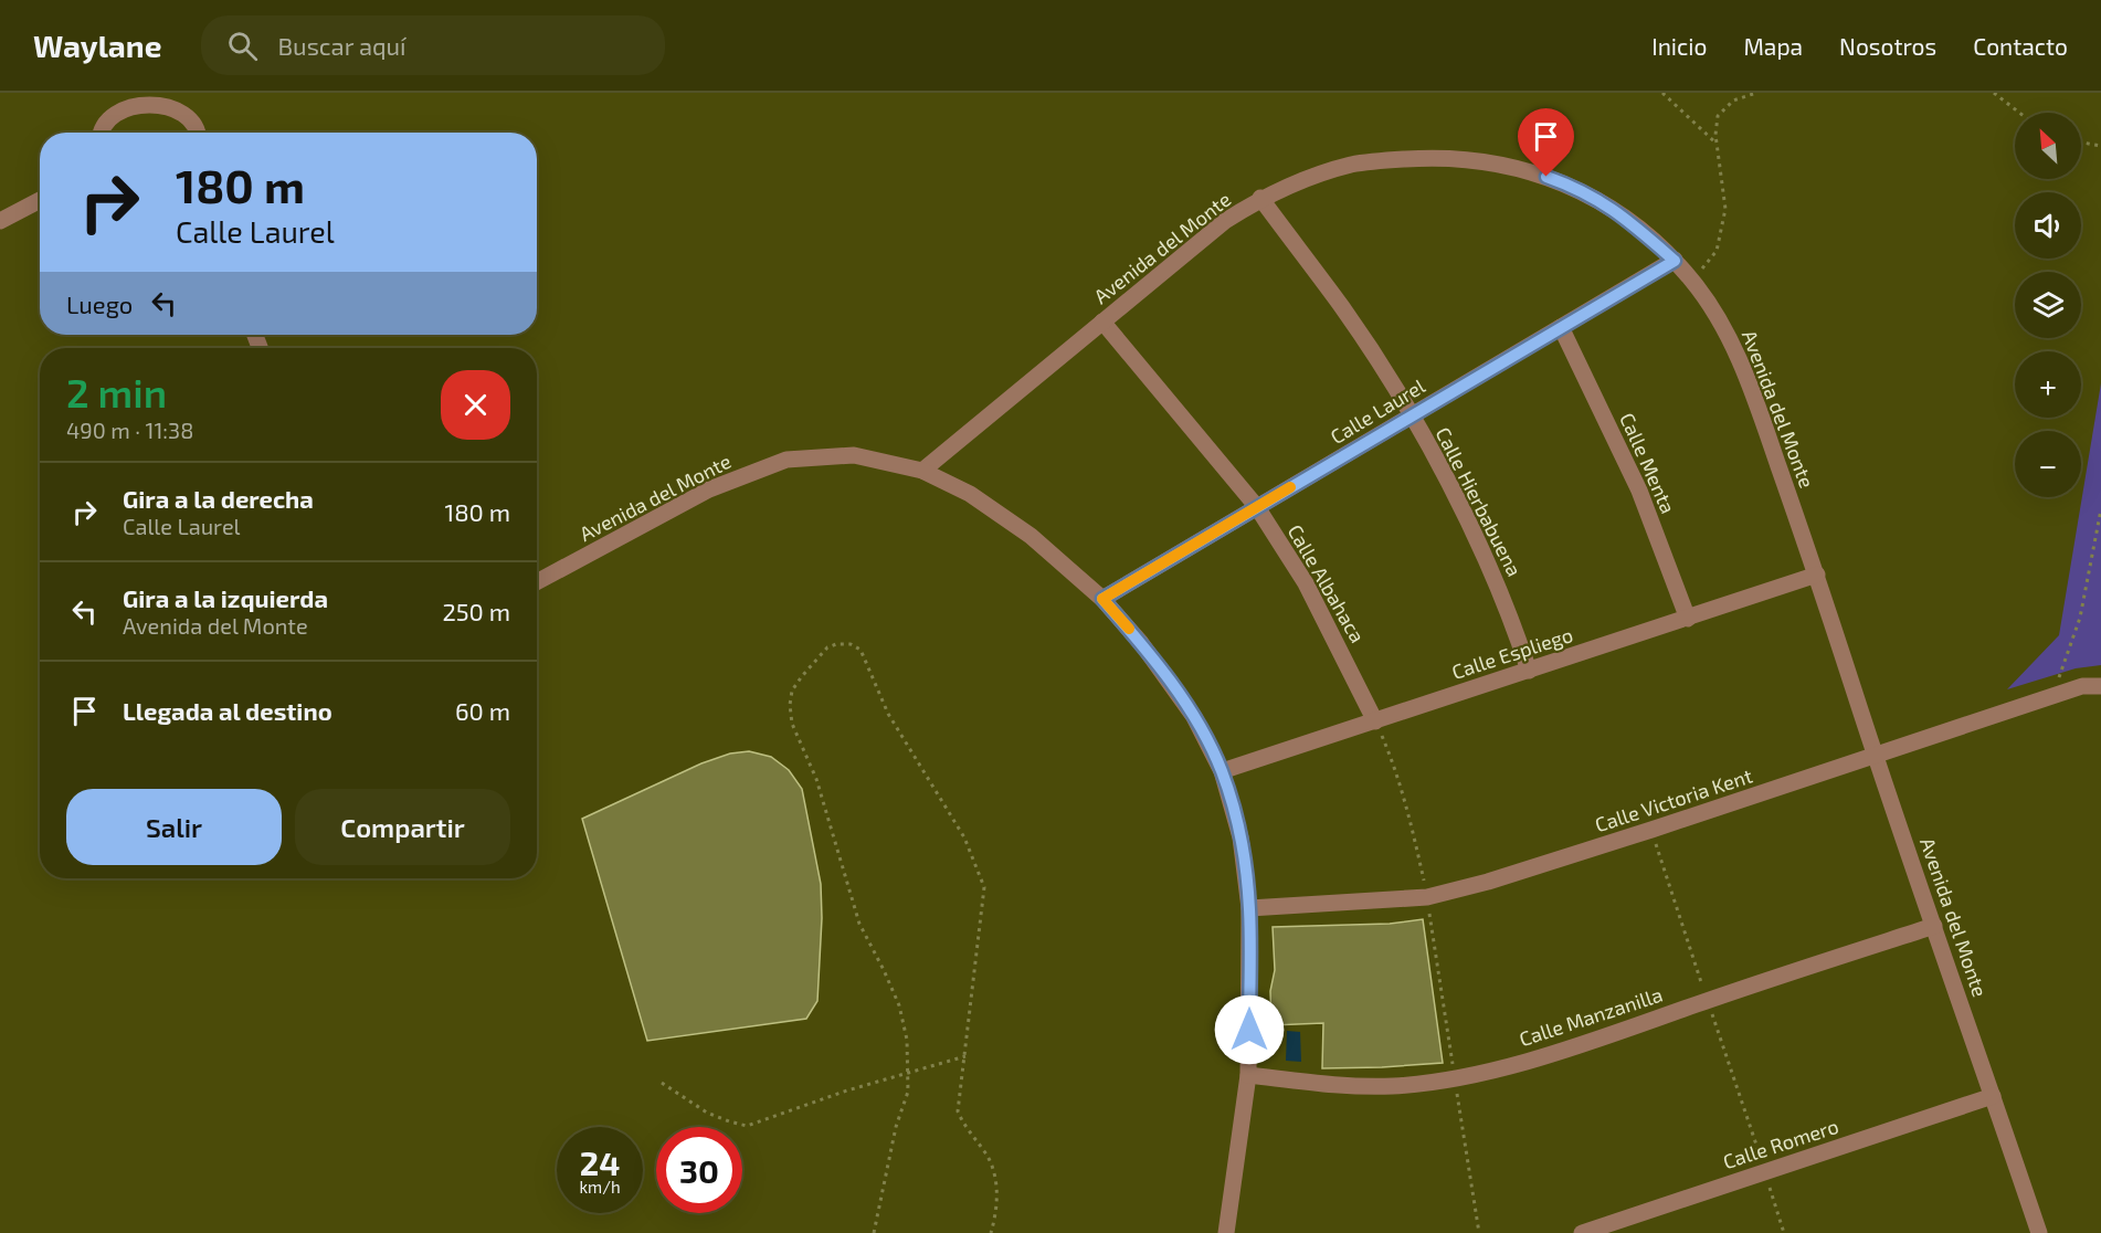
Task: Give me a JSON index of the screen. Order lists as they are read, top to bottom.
{
  "streets": {
    "street": [
      "Avenida del Monte",
      "Calle Laurel",
      "Calle Menta",
      "Calle Hierbabuena",
      "Calle Albahaca",
      "Calle Espliego",
      "Calle Victoria Kent",
      "Calle Manzanilla",
      "Calle Romero"
    ]
  },
  "crossings": [
    ["Avenida del Monte", "Calle Laurel"],
    ["Avenida del Monte", "Calle Hierbabuena"],
    ["Avenida del Monte", "Calle Albahaca"],
    ["Avenida del Monte", "Calle Espliego"],
    ["Avenida del Monte", "Calle Victoria Kent"],
    ["Avenida del Monte", "Calle Manzanilla"],
    ["Avenida del Monte", "Calle Romero"],
    ["Calle Laurel", "Calle Menta"],
    ["Calle Laurel", "Calle Hierbabuena"],
    ["Calle Laurel", "Calle Albahaca"],
    ["Calle Menta", "Calle Espliego"],
    ["Calle Hierbabuena", "Calle Espliego"],
    ["Calle Albahaca", "Calle Espliego"]
  ],
  "north": "top left",
  "page": {
    "header": "Waylane",
    "search": "Buscar aquí",
    "nav": [
      "Inicio",
      "Mapa",
      "Nosotros",
      "Contacto"
    ],
    "map_buttons": ["+", "−"],
    "turn": ["180 m", "Calle Laurel"],
    "then": "Luego",
    "heading": ["2 min", "490 m · 11:38"],
    "list": [
      {
        "name": "Gira a la derecha",
        "note": "Calle Laurel",
        "value": "180 m"
      },
      {
        "name": "Gira a la izquierda",
        "note": "Avenida del Monte",
        "value": "250 m"
      },
      {
        "name": "Llegada al destino",
        "value": "60 m"
      }
    ],
    "buttons": ["Salir", "Compartir"],
    "speed": "24 km/h",
    "limit": "30"
  }
}
